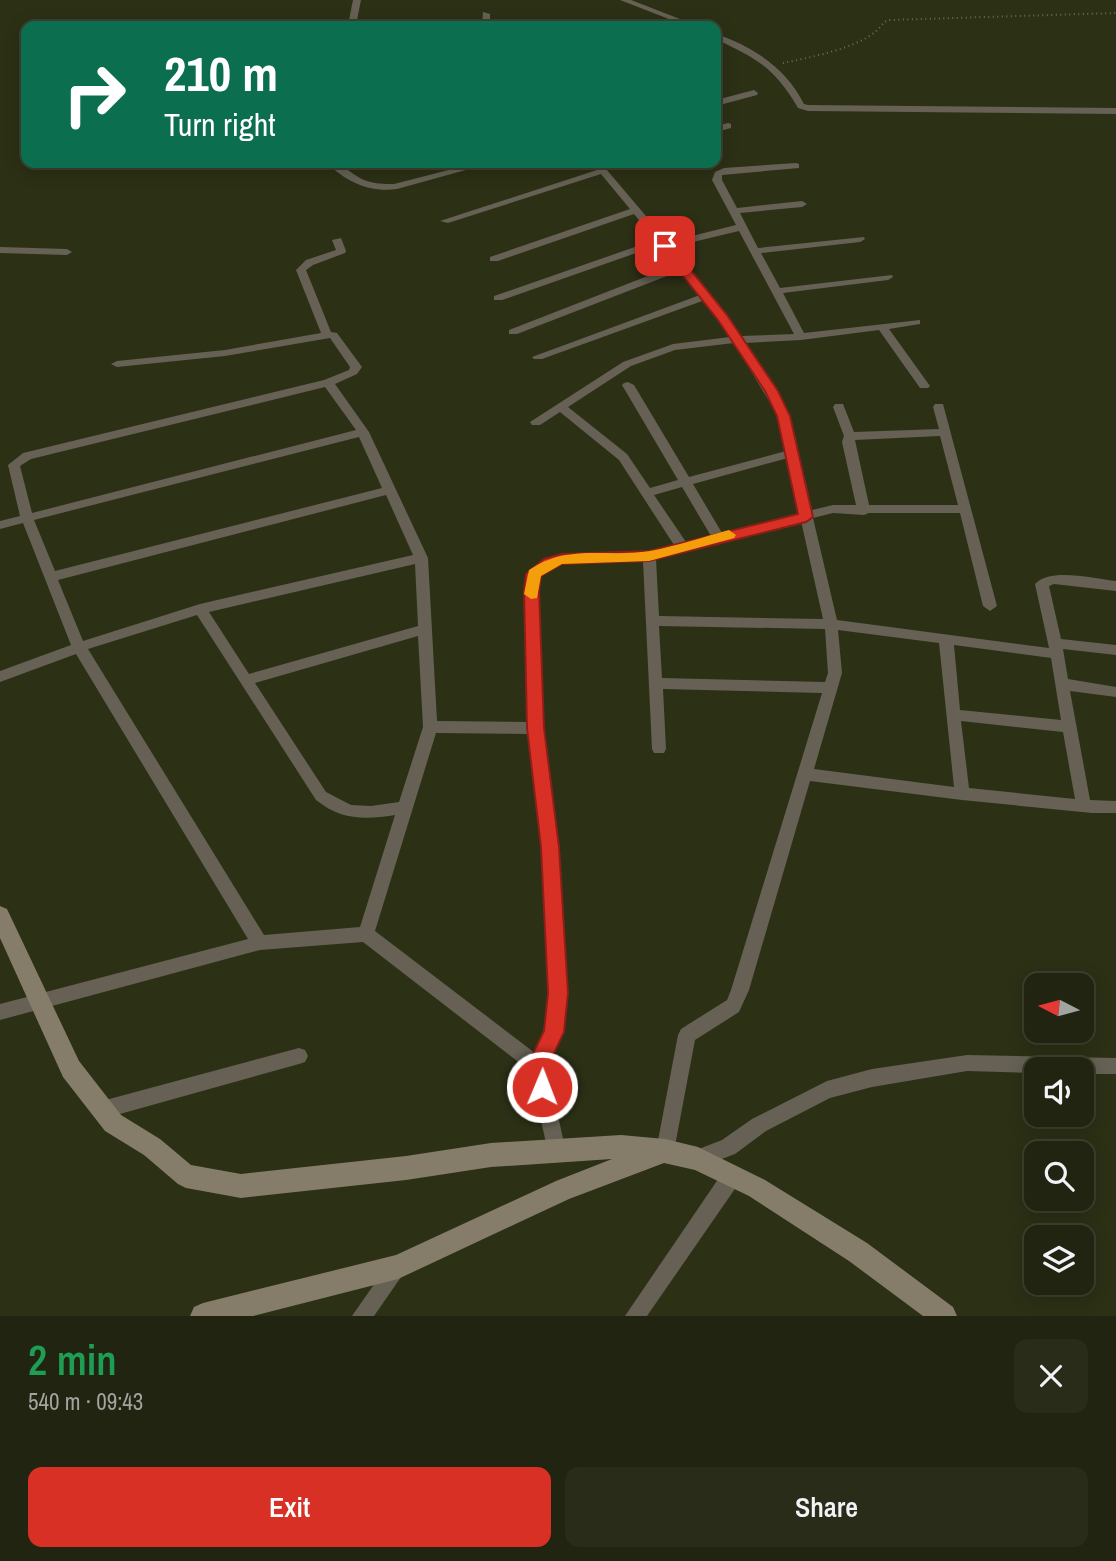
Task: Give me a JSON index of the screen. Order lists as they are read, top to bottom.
{
  "north": "left",
  "page": {
    "turn": ["210 m", "Turn right"],
    "heading": ["2 min", "540 m · 09:43"],
    "buttons": ["Exit", "Share"]
  }
}
